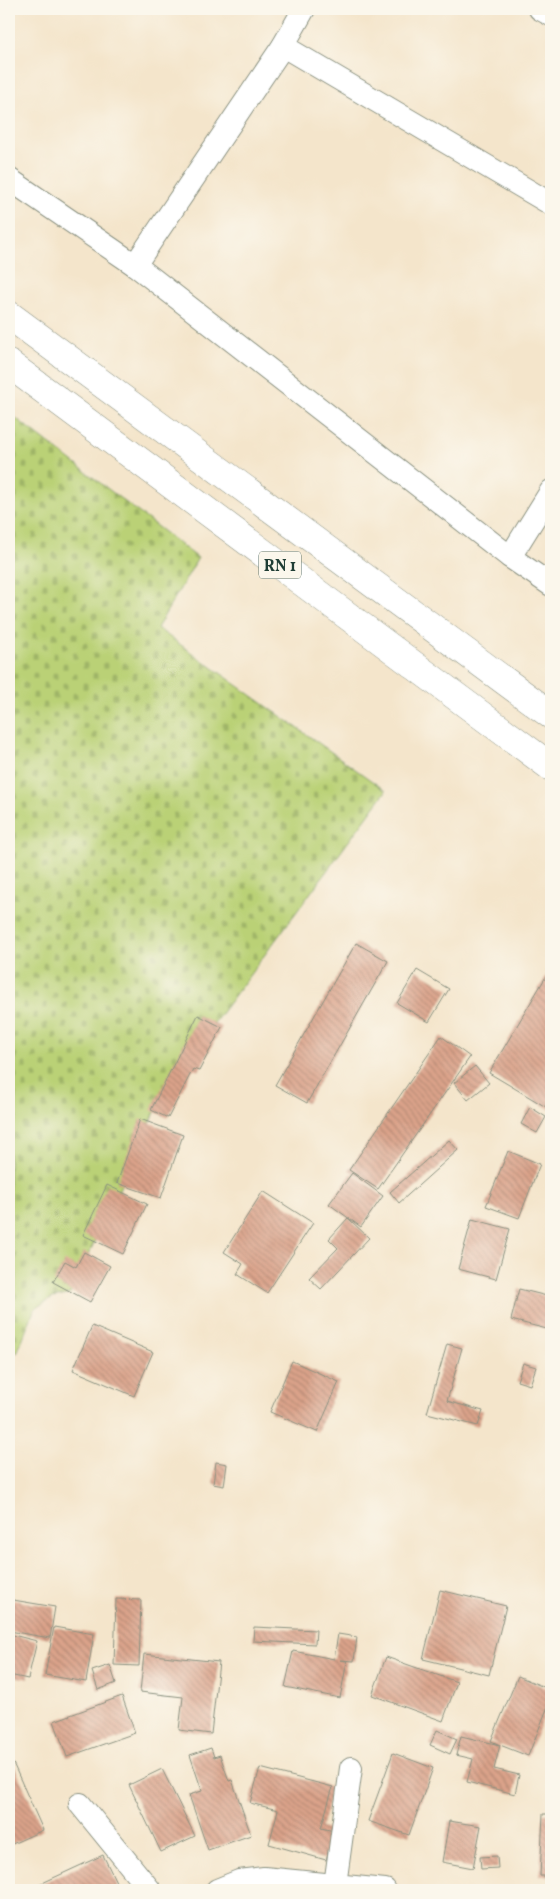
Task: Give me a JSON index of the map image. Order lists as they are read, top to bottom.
{
  "streets": {
    "highway": ["RN 1"]
  }
}
